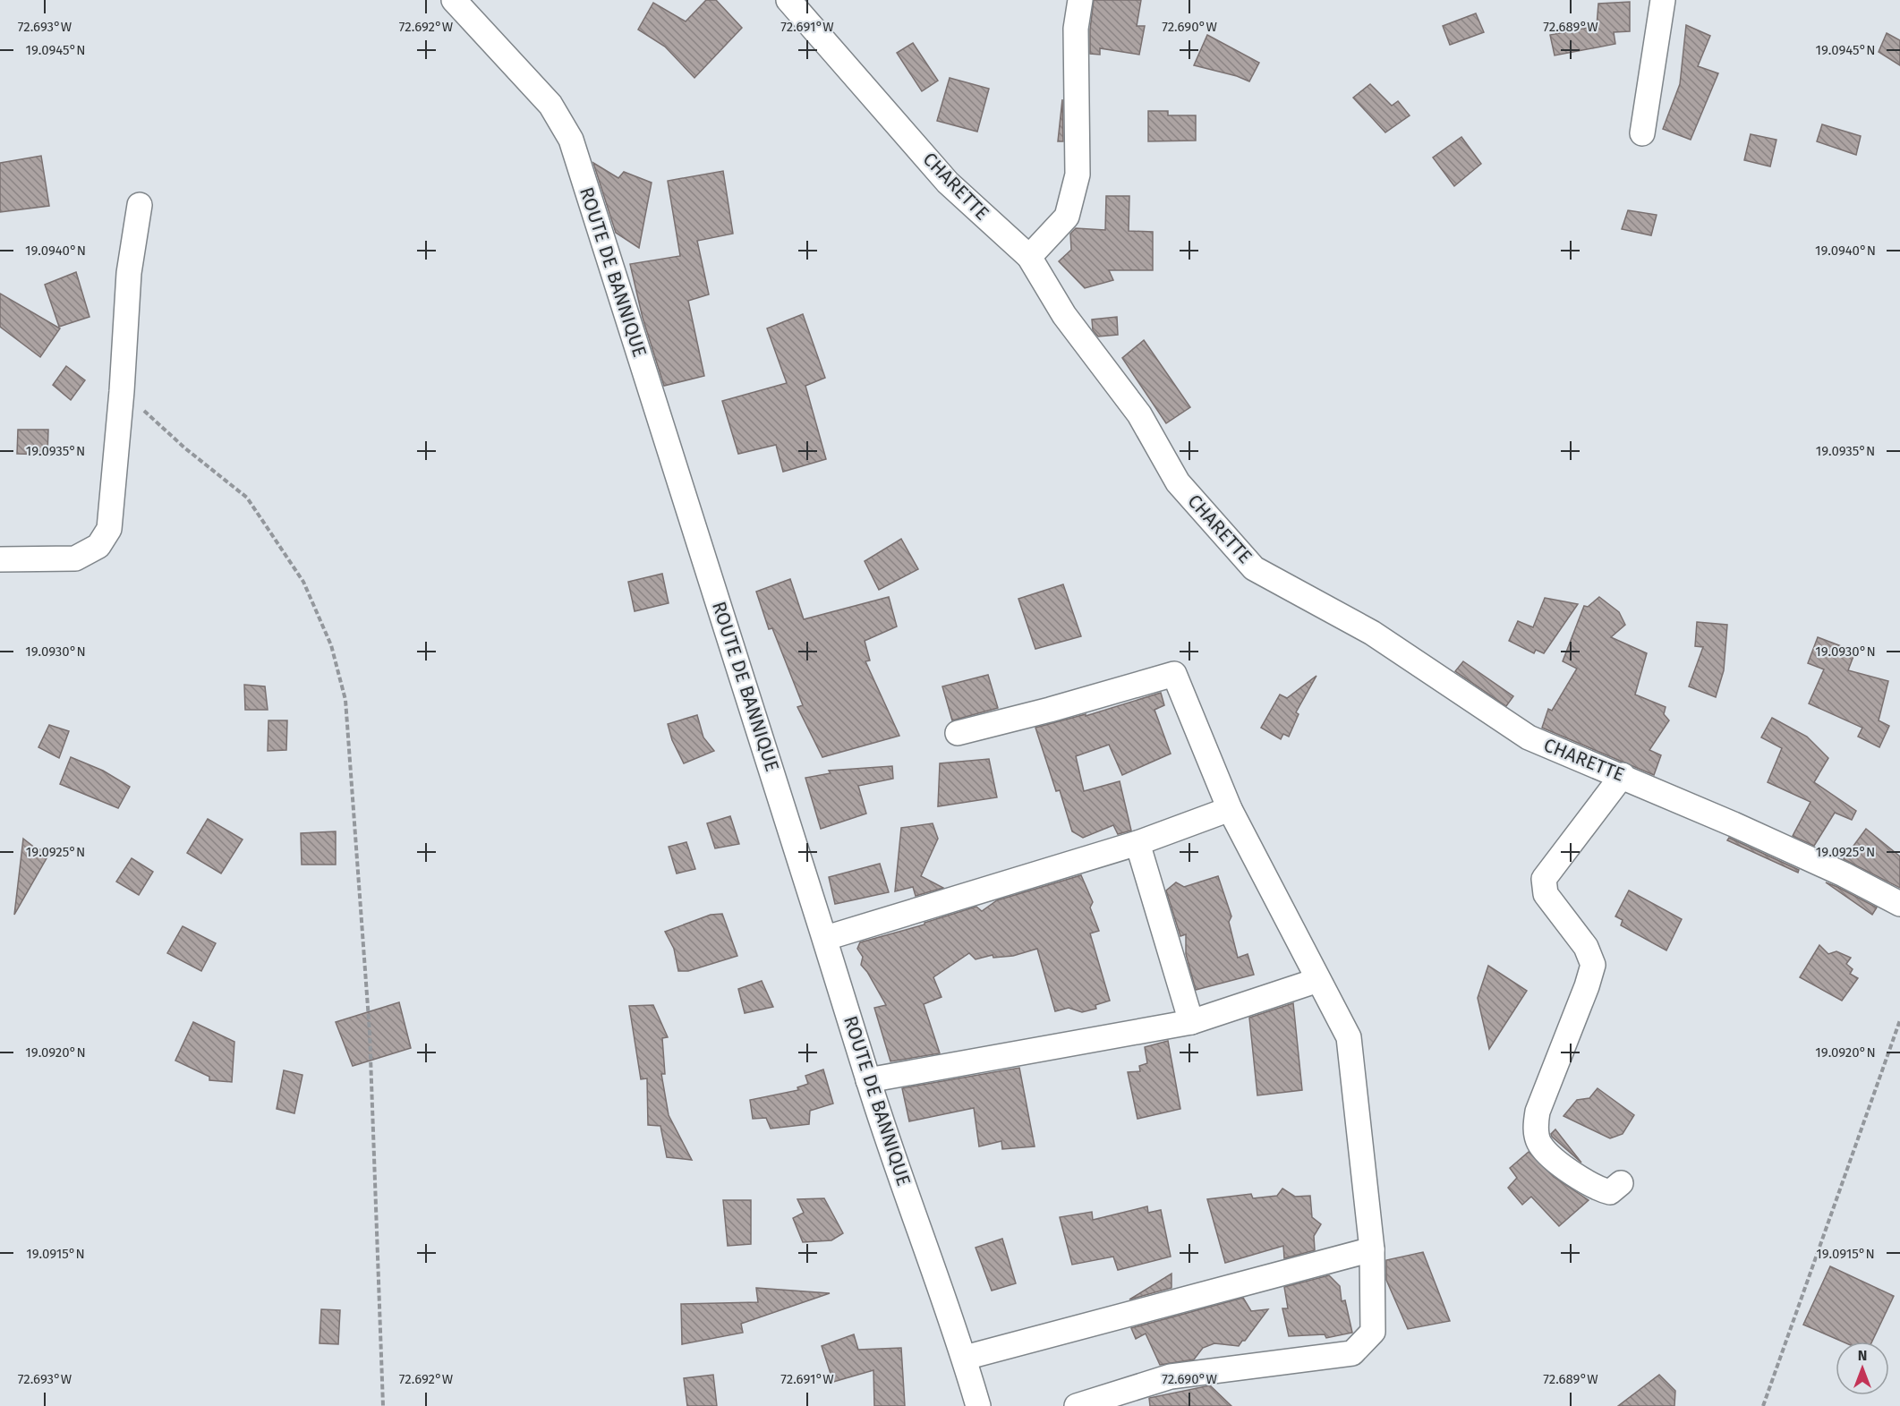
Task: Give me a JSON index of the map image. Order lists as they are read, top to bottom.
{
  "streets": {
    "street": ["CHARETTE", "ROUTE DE BANNIQUE"]
  },
  "north": "top",
  "coordinates": [
    "72.693°W",
    "72.692°W",
    "72.691°W",
    "72.690°W",
    "72.689°W",
    "19.0945°N",
    "19.0940°N",
    "19.0935°N",
    "19.0930°N",
    "19.0925°N",
    "19.0920°N",
    "19.0915°N"
  ]
}
